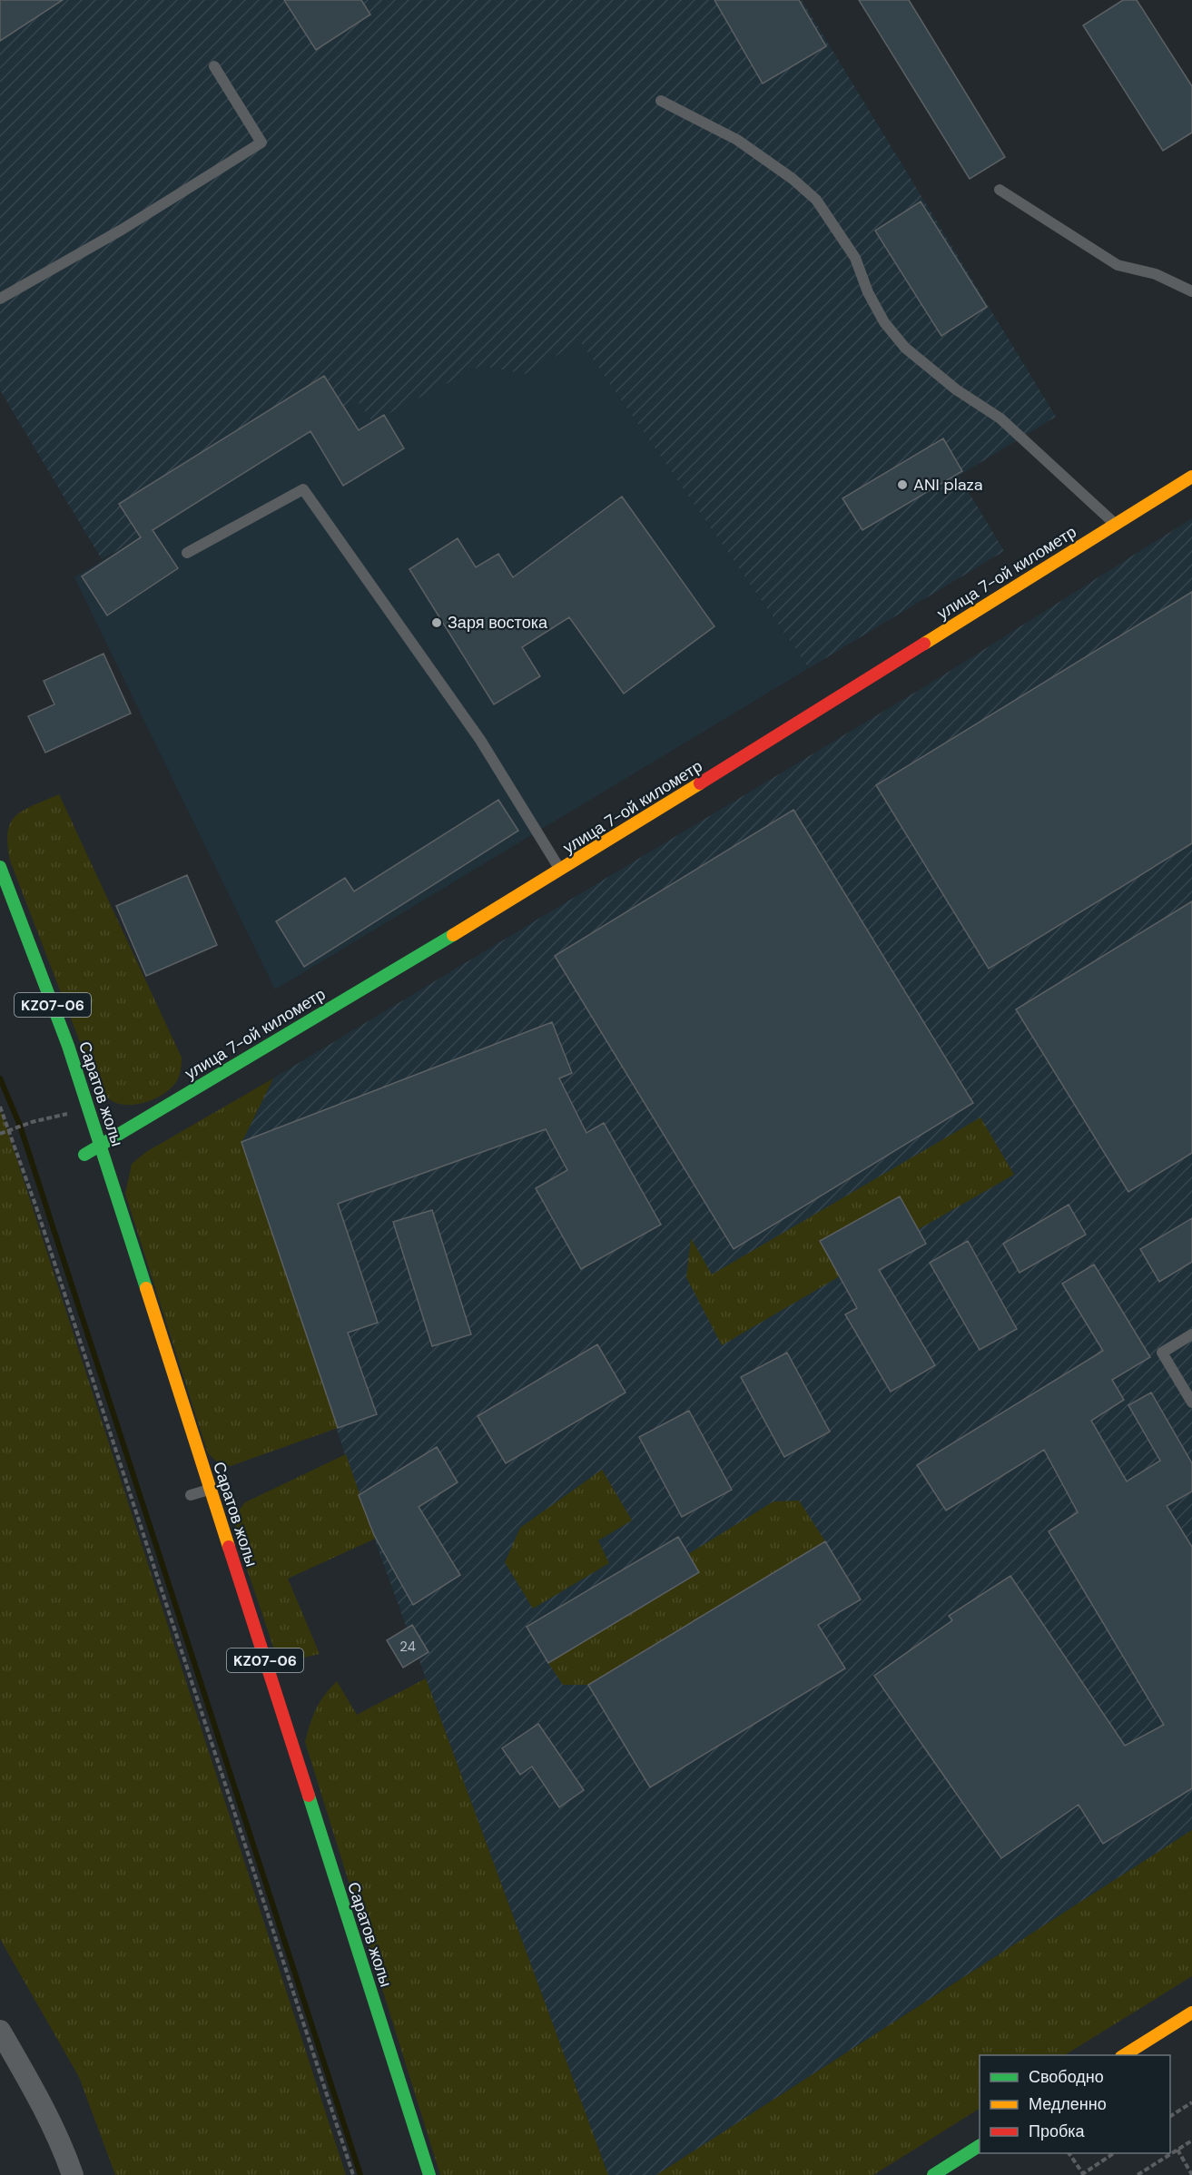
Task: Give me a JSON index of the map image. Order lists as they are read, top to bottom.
{
  "streets": {
    "main road": ["улица 7-ой километр", "KZ07-06", "Саратов жолы"]
  },
  "crossings": [
    ["улица 7-ой километр", "Саратов жолы"]
  ],
  "places": ["ANI plaza", "Заря востока"],
  "house_numbers": ["24"],
  "legend": ["Свободно", "Медленно", "Пробка"]
}
